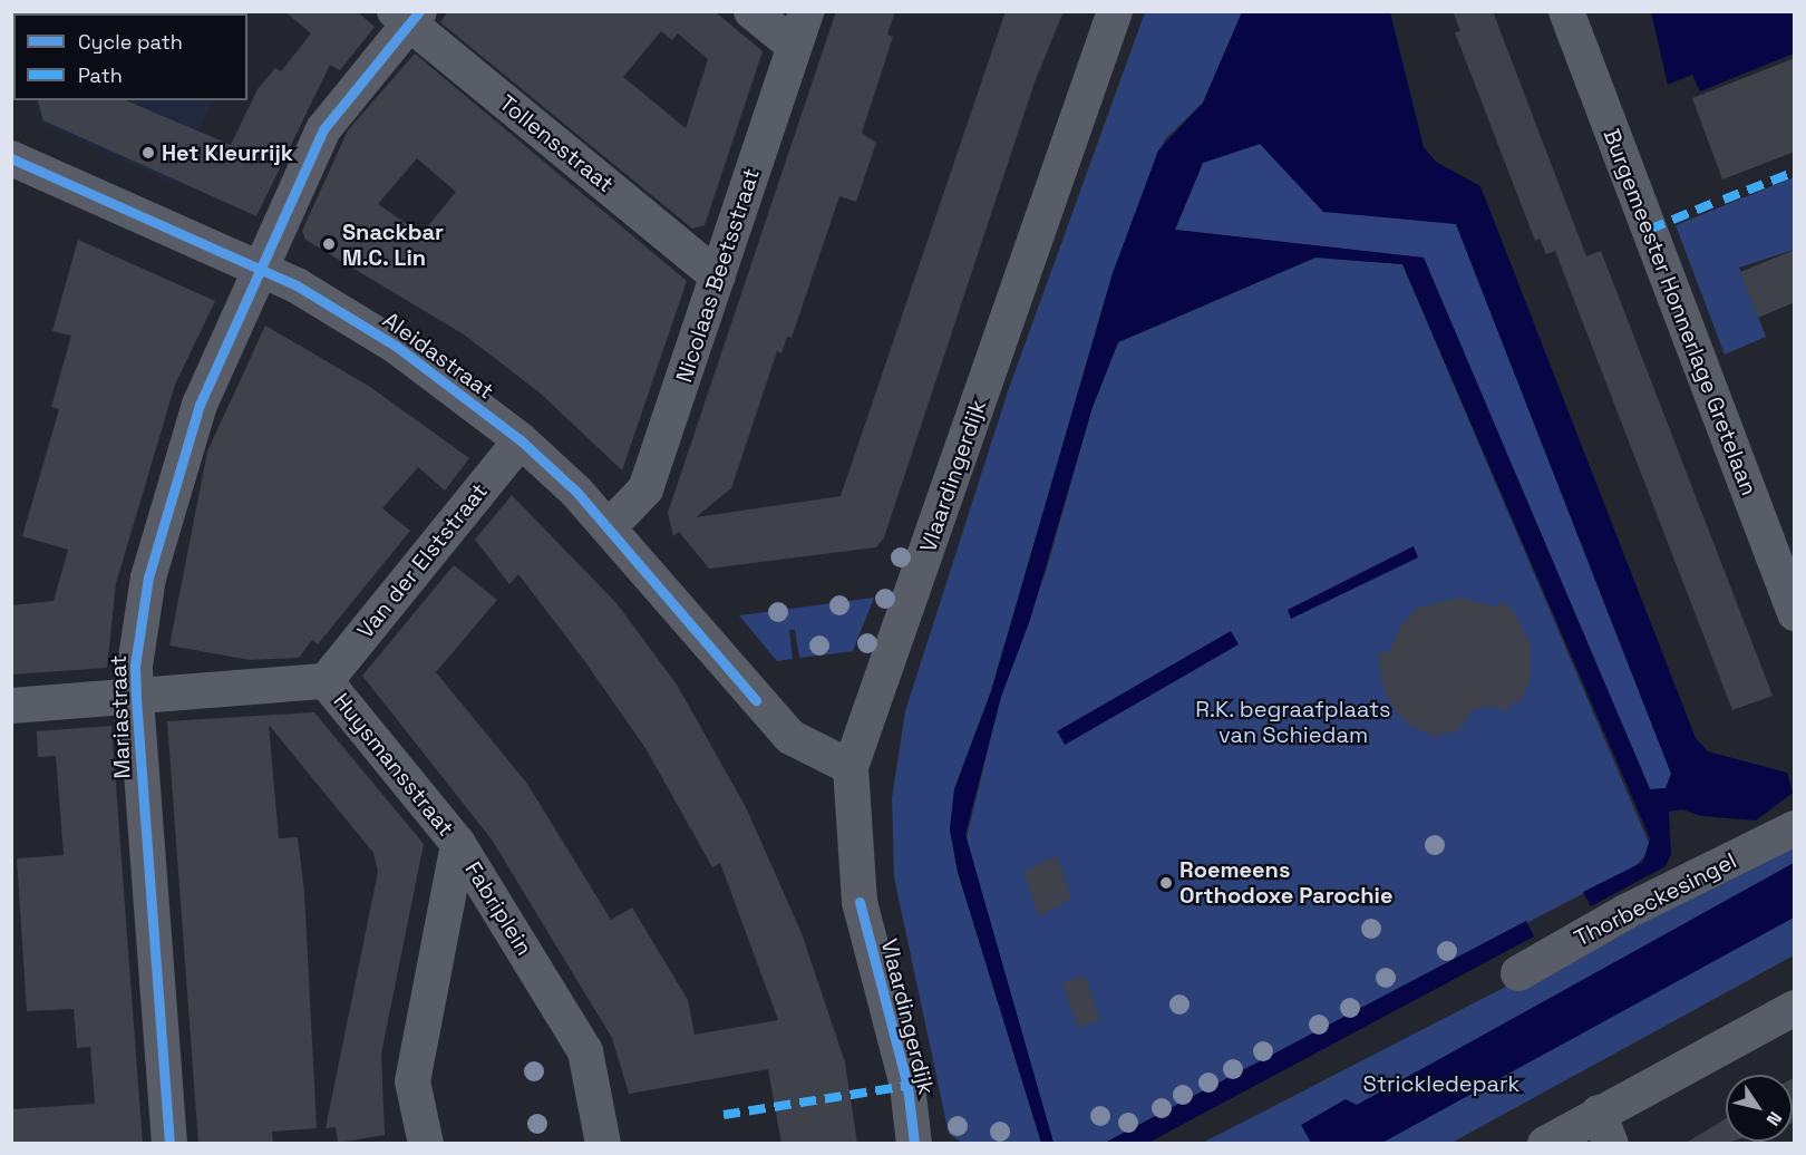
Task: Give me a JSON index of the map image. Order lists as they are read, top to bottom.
{
  "streets": {
    "street": [
      "Tollensstraat",
      "Nicolaas Beetsstraat",
      "Burgemeester Honnerlage Gretelaan",
      "Aleidastraat",
      "Vlaardingerdijk",
      "Van der Elststraat",
      "Mariastraat",
      "Huysmansstraat",
      "Thorbeckesingel",
      "Fabriplein"
    ]
  },
  "crossings": [
    ["Tollensstraat", "Nicolaas Beetsstraat"],
    ["Tollensstraat", "Mariastraat"],
    ["Nicolaas Beetsstraat", "Aleidastraat"],
    ["Aleidastraat", "Vlaardingerdijk"],
    ["Aleidastraat", "Van der Elststraat"],
    ["Aleidastraat", "Mariastraat"],
    ["Van der Elststraat", "Huysmansstraat"],
    ["Mariastraat", "Huysmansstraat"],
    ["Huysmansstraat", "Fabriplein"]
  ],
  "parks": ["R.K. begraafplaats van Schiedam", "Strickledepark"],
  "places": ["Het Kleurrijk", "Snackbar M.C. Lin", "Roemeens Orthodoxe Parochie"],
  "legend": ["Cycle path", "Path"],
  "north": "bottom right"
}
